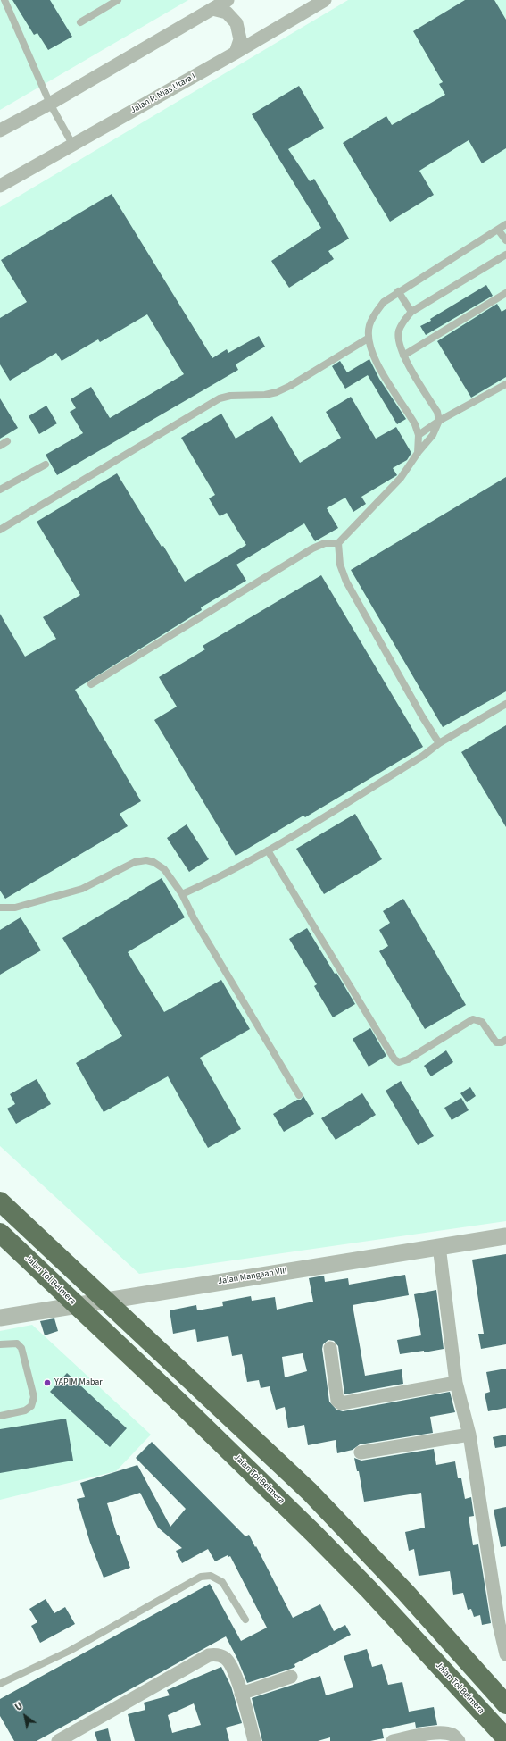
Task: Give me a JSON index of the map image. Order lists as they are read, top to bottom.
{
  "streets": {
    "highway": ["Jalan Tol Belmera"],
    "street": ["Jalan P. Nias Utara I", "Jalan Mangaan VIII"]
  },
  "places": ["YAPIM Mabar"],
  "north": "top left"
}
